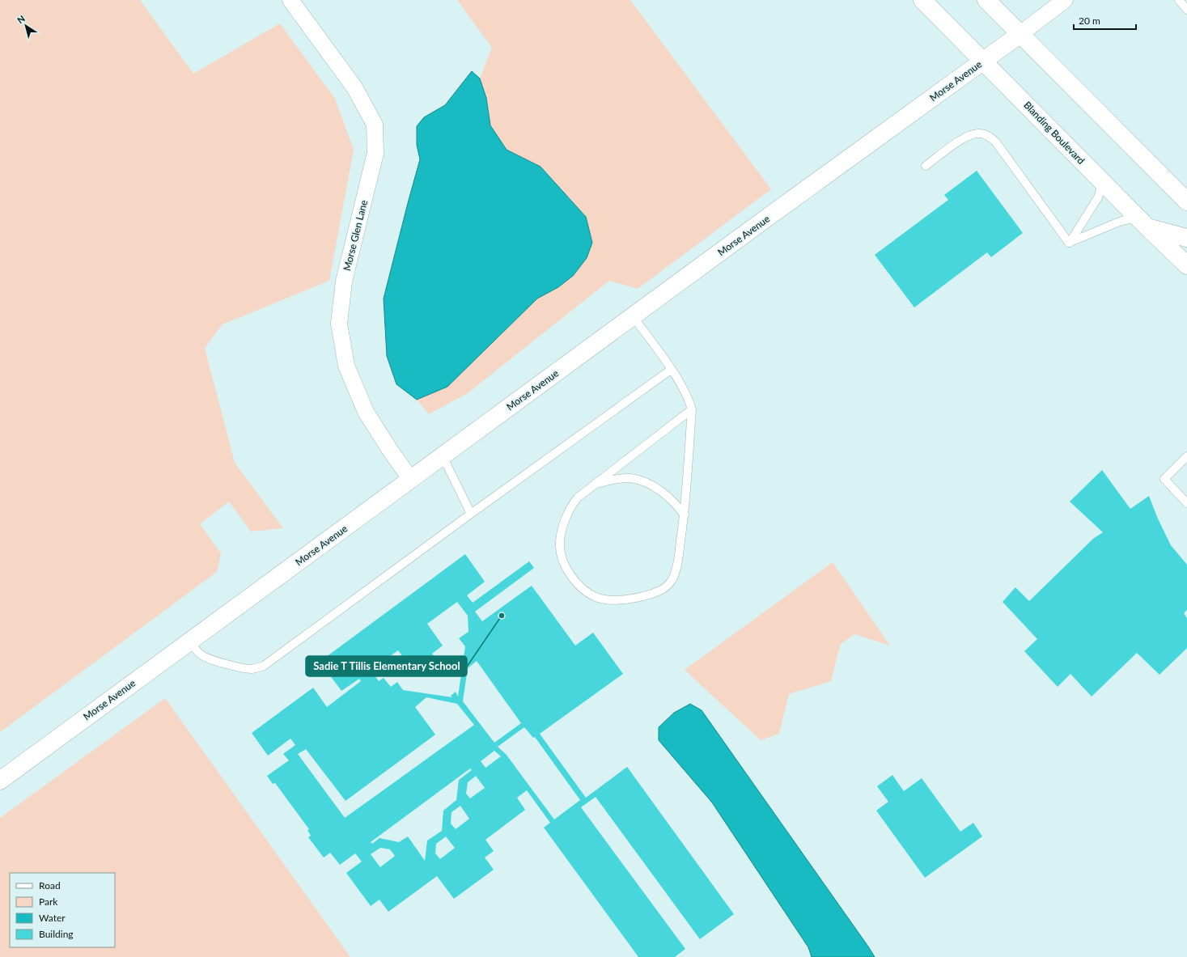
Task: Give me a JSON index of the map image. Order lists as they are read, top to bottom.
{
  "streets": {
    "street": ["Morse Avenue", "Blanding Boulevard", "Morse Glen Lane"]
  },
  "crossings": [
    ["Morse Avenue", "Blanding Boulevard"],
    ["Morse Avenue", "Morse Glen Lane"]
  ],
  "places": ["Sadie T Tillis Elementary School"],
  "legend": [
    "Road",
    "Park",
    "Water",
    "Building"
  ],
  "scale_bar": "20 m",
  "north": "top left"
}
